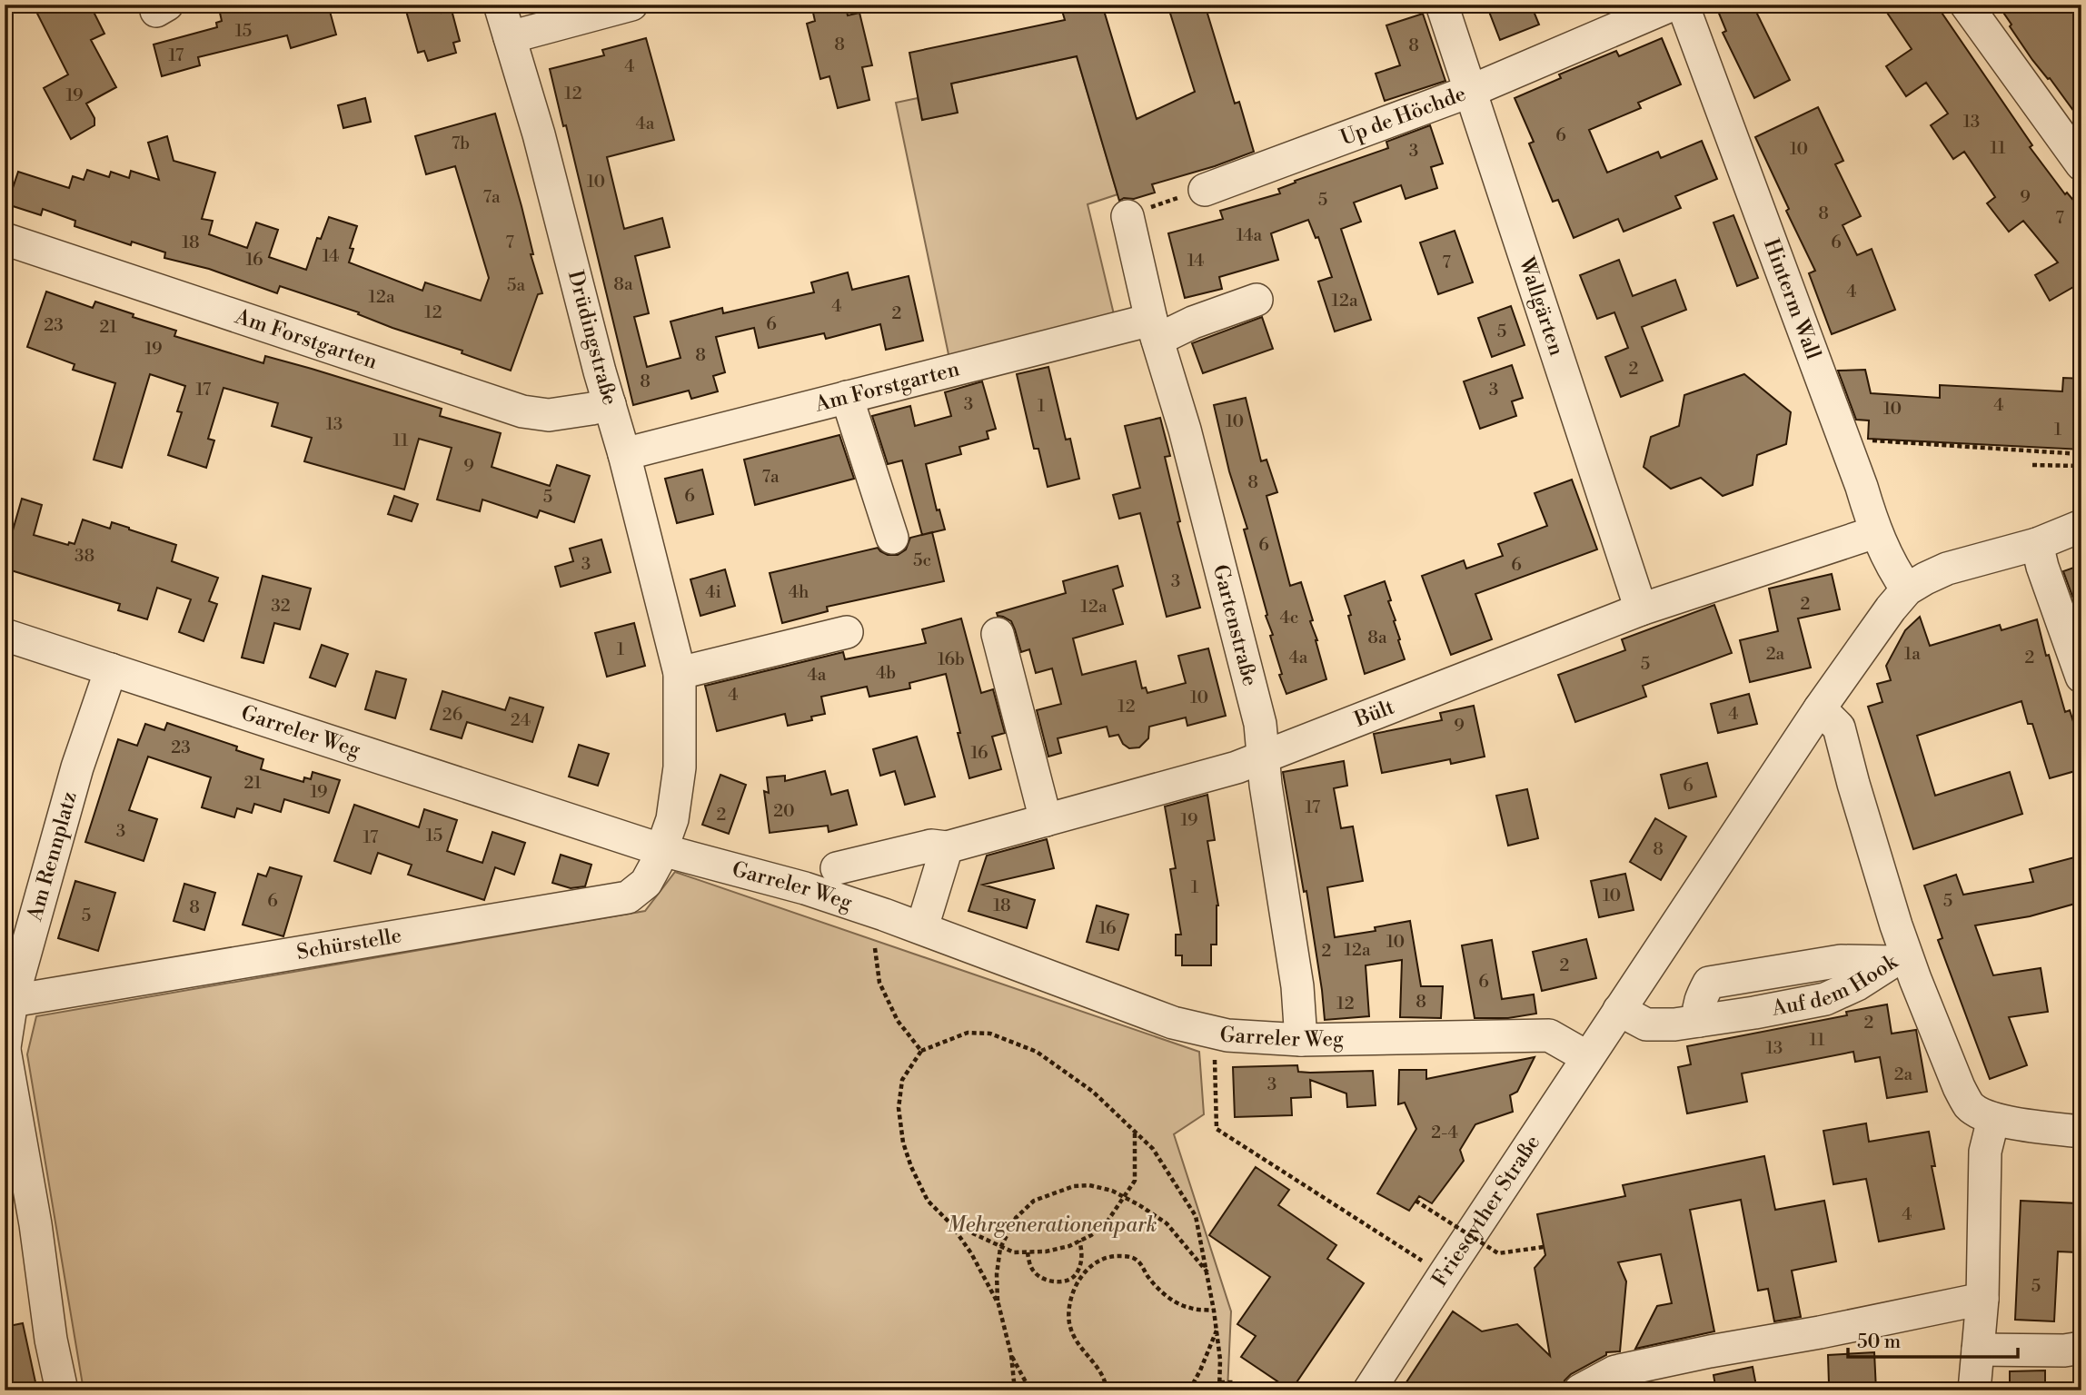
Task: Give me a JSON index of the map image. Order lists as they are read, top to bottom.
{
  "streets": {
    "street": [
      "Up de Höchde",
      "Hinterm Wall",
      "Wallgärten",
      "Drüdingstraße",
      "Am Forstgarten",
      "Gartenstraße",
      "Bült",
      "Garreler Weg",
      "Am Rennplatz",
      "Schürstelle",
      "Auf dem Hook",
      "Friesoyther Straße"
    ]
  },
  "crossings": [
    ["Up de Höchde", "Wallgärten"],
    ["Hinterm Wall", "Bült"],
    ["Wallgärten", "Bült"],
    ["Drüdingstraße", "Am Forstgarten"],
    ["Drüdingstraße", "Garreler Weg"],
    ["Drüdingstraße", "Schürstelle"],
    ["Am Forstgarten", "Gartenstraße"],
    ["Gartenstraße", "Bült"],
    ["Gartenstraße", "Garreler Weg"],
    ["Garreler Weg", "Am Rennplatz"],
    ["Garreler Weg", "Schürstelle"],
    ["Garreler Weg", "Auf dem Hook"],
    ["Garreler Weg", "Friesoyther Straße"],
    ["Am Rennplatz", "Schürstelle"],
    ["Auf dem Hook", "Friesoyther Straße"]
  ],
  "parks": ["Mehrgenerationenpark"],
  "house_numbers": [
    "15",
    "8",
    "8",
    "17",
    "4",
    "12",
    "19",
    "13",
    "4a",
    "6",
    "7b",
    "11",
    "10",
    "3",
    "10",
    "7a",
    "9",
    "5",
    "8",
    "7",
    "14a",
    "18",
    "7",
    "6",
    "14",
    "16",
    "14",
    "7",
    "8a",
    "5a",
    "4",
    "12a",
    "12a",
    "4",
    "12",
    "2",
    "6",
    "23",
    "21",
    "5",
    "19",
    "8",
    "2",
    "8",
    "17",
    "3",
    "3",
    "4",
    "1",
    "10",
    "10",
    "13",
    "1",
    "11",
    "9",
    "7a",
    "8",
    "6",
    "5",
    "6",
    "38",
    "5c",
    "3",
    "6",
    "3",
    "4i",
    "4h",
    "2",
    "32",
    "12a",
    "4c",
    "8a",
    "1",
    "2a",
    "1a",
    "4a",
    "2",
    "16b",
    "5",
    "4b",
    "4a",
    "4",
    "10",
    "12",
    "4",
    "26",
    "24",
    "9",
    "23",
    "16",
    "21",
    "6",
    "19",
    "17",
    "20",
    "2",
    "19",
    "3",
    "15",
    "17",
    "8",
    "1",
    "10",
    "6",
    "5",
    "18",
    "8",
    "5",
    "16",
    "10",
    "12a",
    "2",
    "2",
    "6",
    "8",
    "12",
    "2",
    "11",
    "13",
    "2a",
    "3",
    "2-4",
    "4",
    "5"
  ],
  "scale_bar": "50 m"
}
